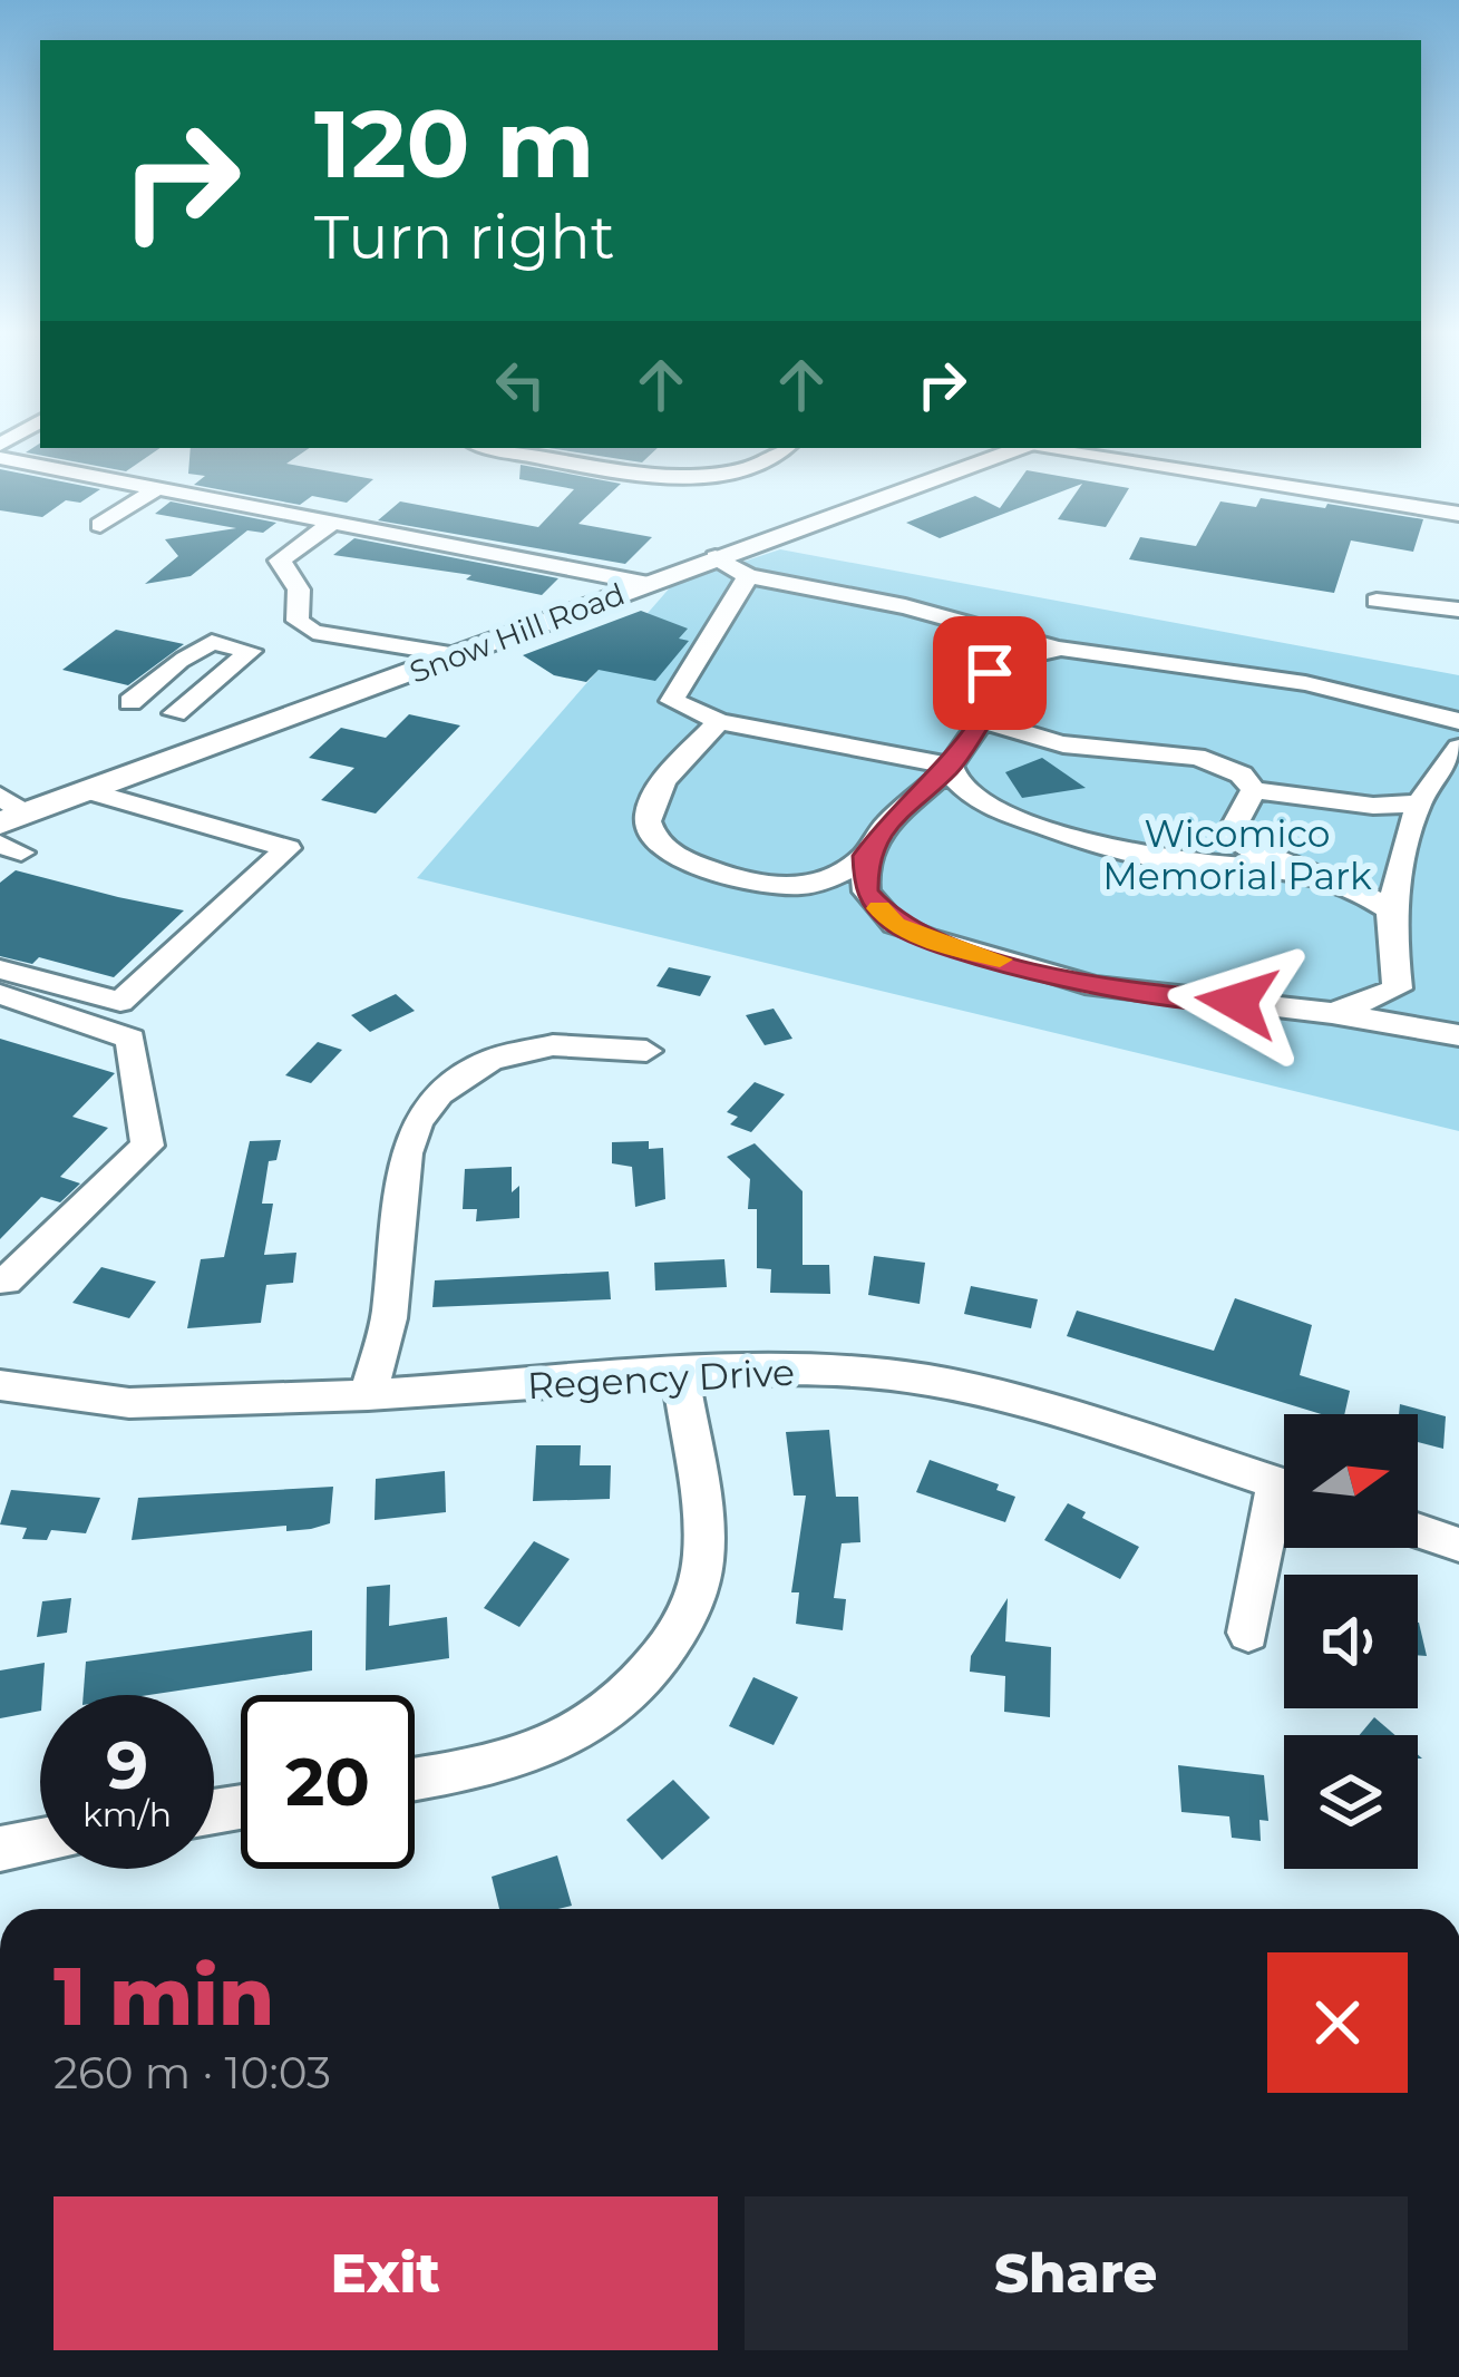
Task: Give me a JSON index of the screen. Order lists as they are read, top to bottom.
{
  "streets": {
    "main road": ["Snow Hill Road"],
    "street": ["Regency Drive"]
  },
  "parks": ["Wicomico Memorial Park"],
  "north": "right",
  "page": {
    "turn": ["120 m", "Turn right"],
    "speed": "9 km/h",
    "limit": "20",
    "heading": ["1 min", "260 m · 10:03"],
    "buttons": ["Exit", "Share"]
  }
}
